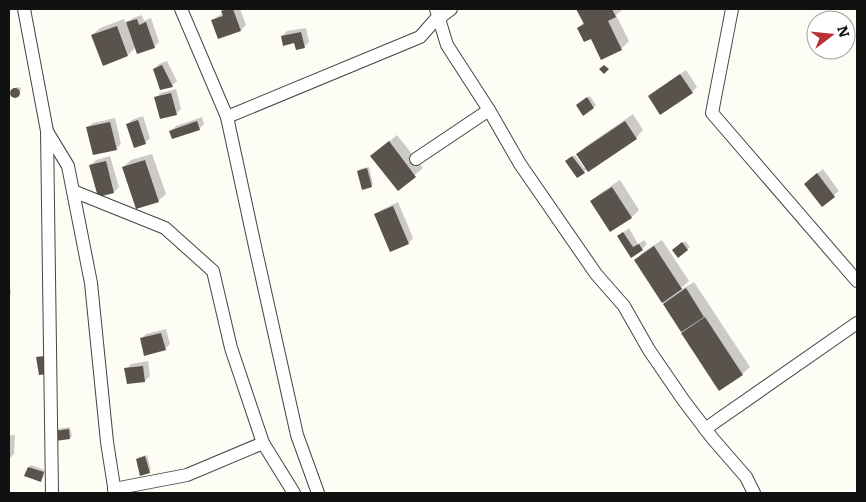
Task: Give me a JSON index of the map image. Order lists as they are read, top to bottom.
{
  "north": "right"
}
